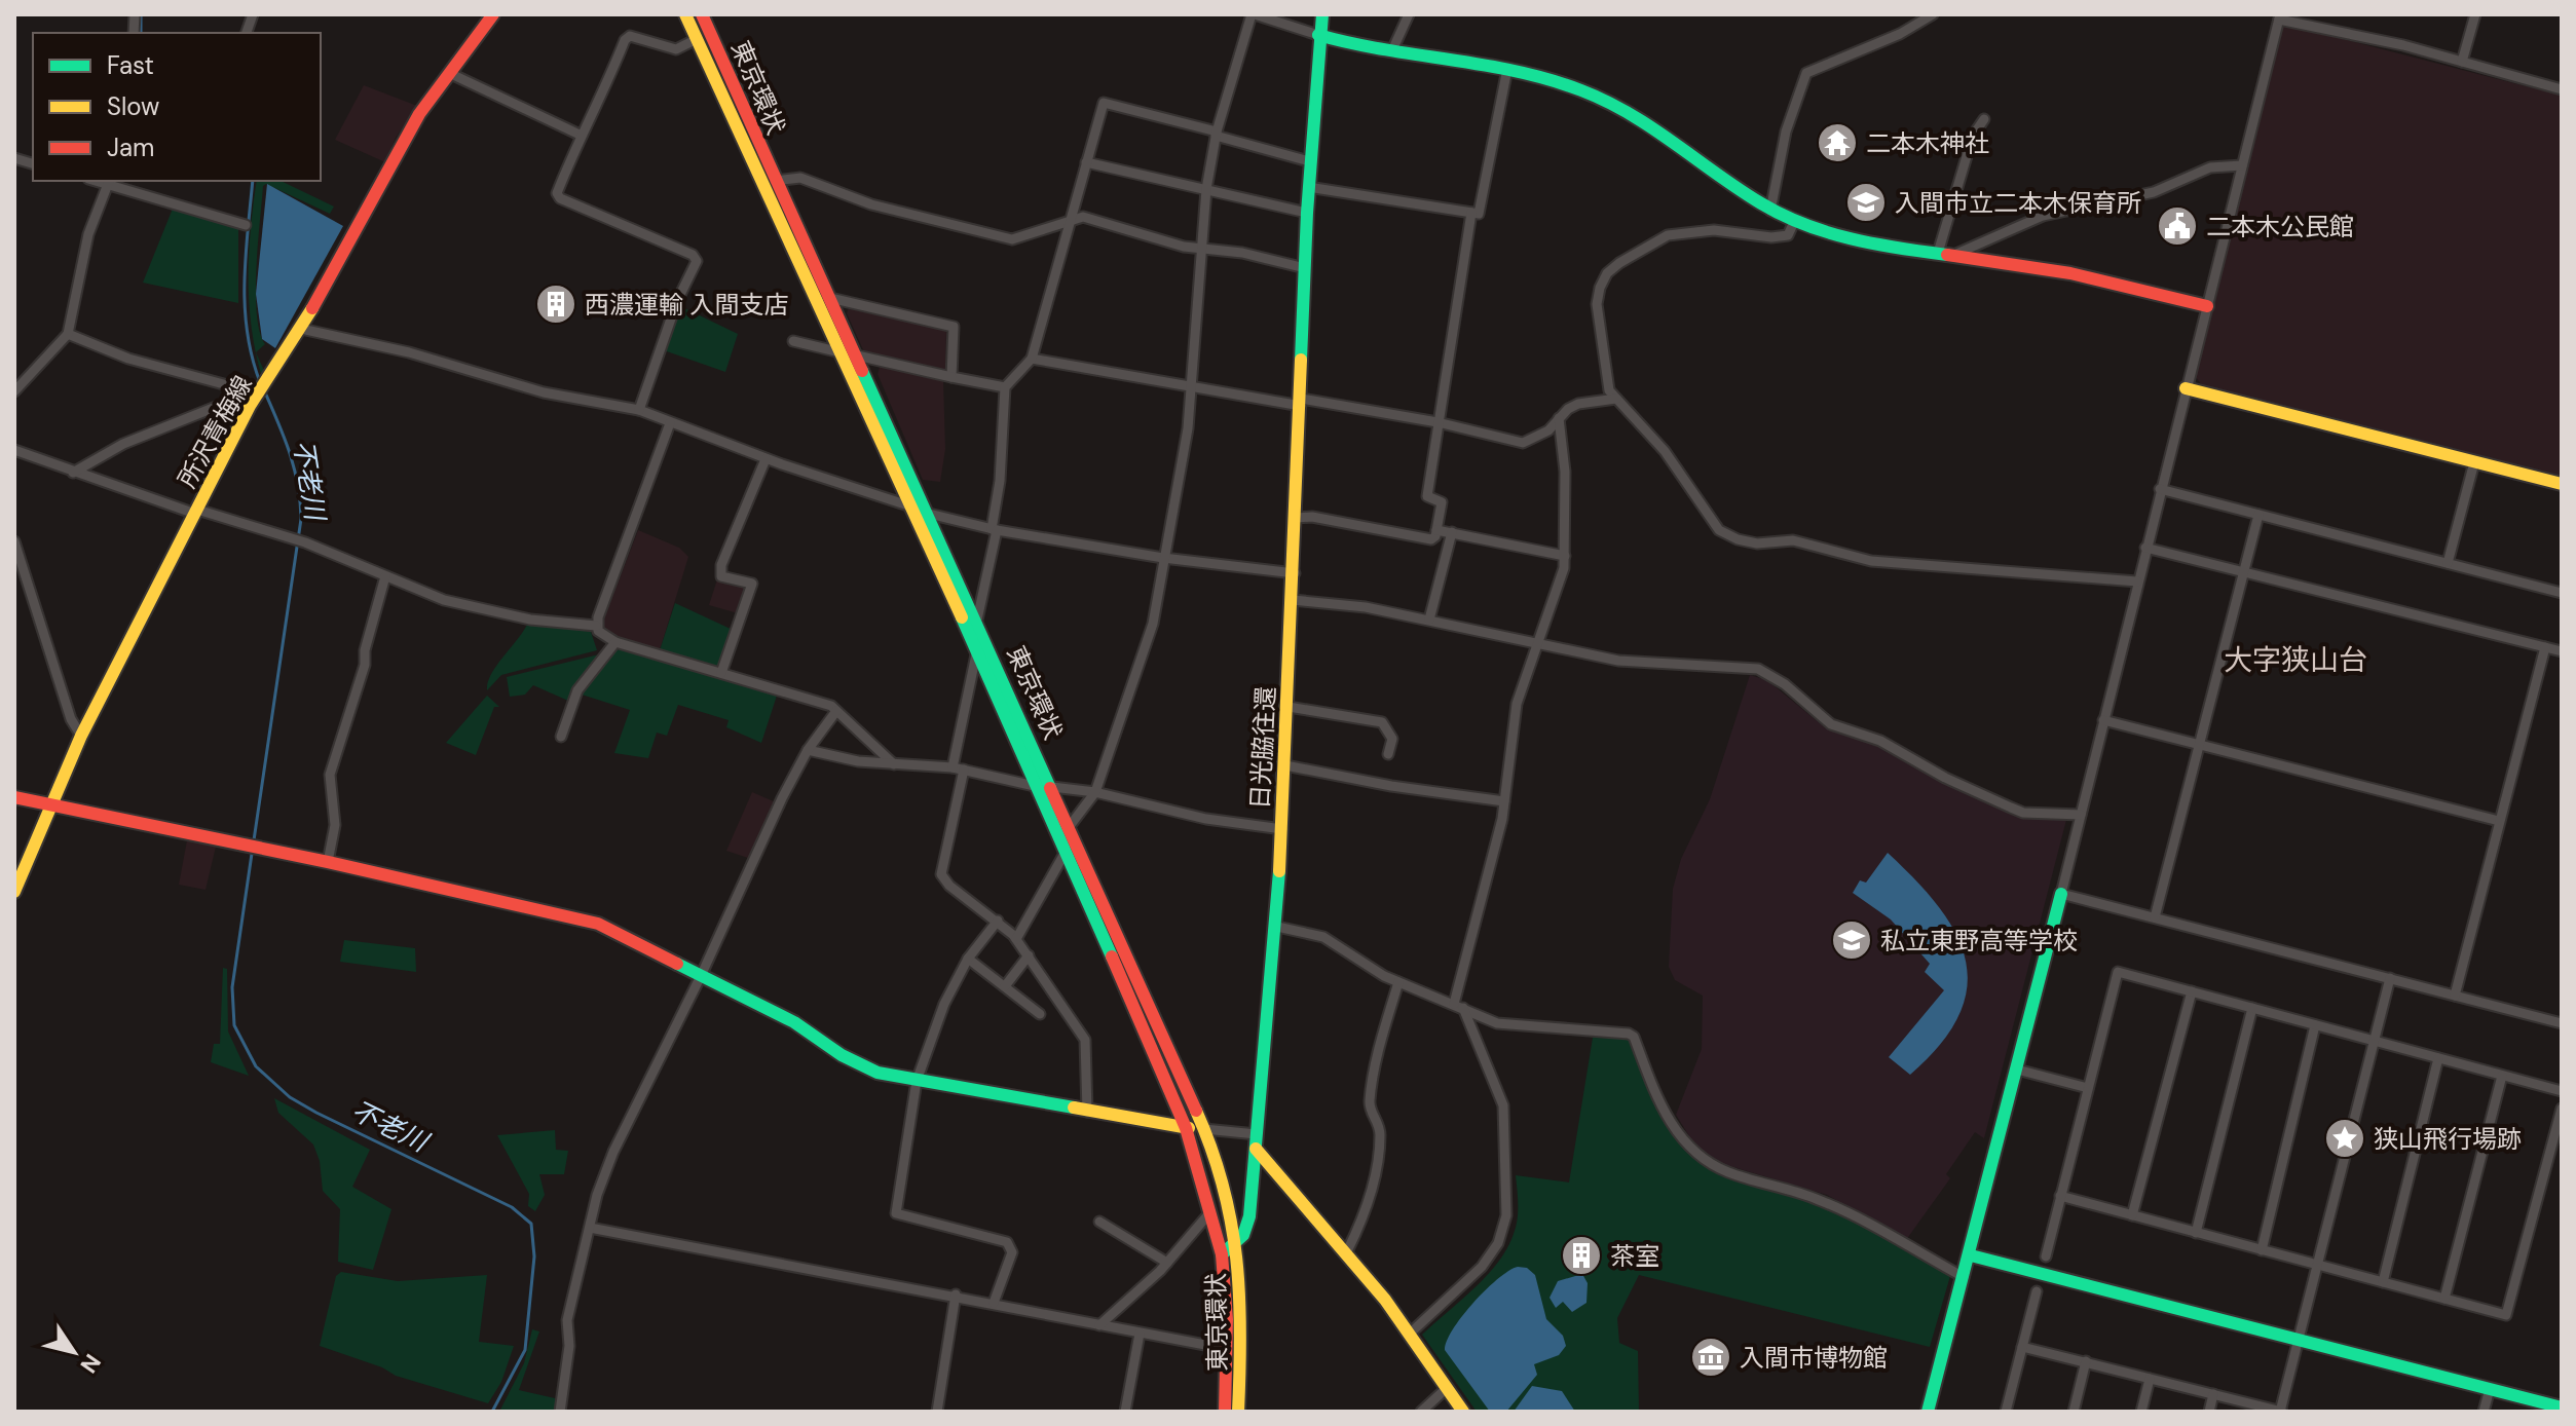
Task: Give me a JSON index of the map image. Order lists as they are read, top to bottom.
{
  "streets": {
    "main road": ["東京環状", "所沢青梅線", "日光脇往還"]
  },
  "crossings": [
    ["東京環状", "日光脇往還"]
  ],
  "districts": ["大字狭山台"],
  "water": ["不老川"],
  "places": {
    "temple": ["二本木神社"],
    "school or university": ["入間市立二本木保育所", "私立東野高等学校"],
    "public building": ["二本木公民館"],
    "building": ["西濃運輸 入間支店", "茶室"],
    "place": ["狭山飛行場跡"],
    "museum": ["入間市博物館"]
  },
  "legend": ["Fast", "Slow", "Jam"],
  "north": "bottom right"
}
